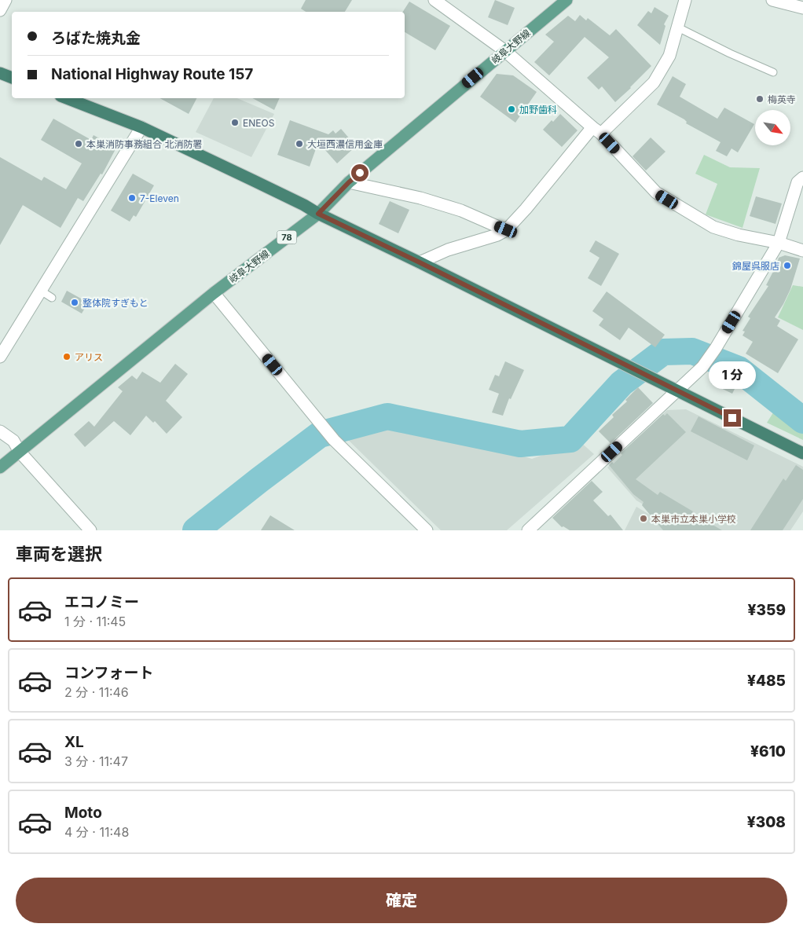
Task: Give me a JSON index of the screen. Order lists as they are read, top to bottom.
{
  "streets": {
    "main road": ["岐阜大野線", "78"]
  },
  "places": [
    "梅英寺",
    "加野歯科",
    "ENEOS",
    "本巣消防事務組合 北消防署",
    "大垣西濃信用金庫",
    "7-Eleven",
    "錦屋呉服店",
    "整体院すぎもと",
    "アリス",
    "本巣市立本巣小学校"
  ],
  "north": "bottom right",
  "page": {
    "banner": ["ろばた焼丸金", "National Highway Route 157"],
    "bubble": "1 分",
    "heading": "車両を選択",
    "list": [
      {
        "name": "エコノミー",
        "note": "1 分 · 11:45",
        "value": "¥359"
      },
      {
        "name": "コンフォート",
        "note": "2 分 · 11:46",
        "value": "¥485"
      },
      {
        "name": "XL",
        "note": "3 分 · 11:47",
        "value": "¥610"
      },
      {
        "name": "Moto",
        "note": "4 分 · 11:48",
        "value": "¥308"
      }
    ],
    "buttons": "確定"
  }
}
